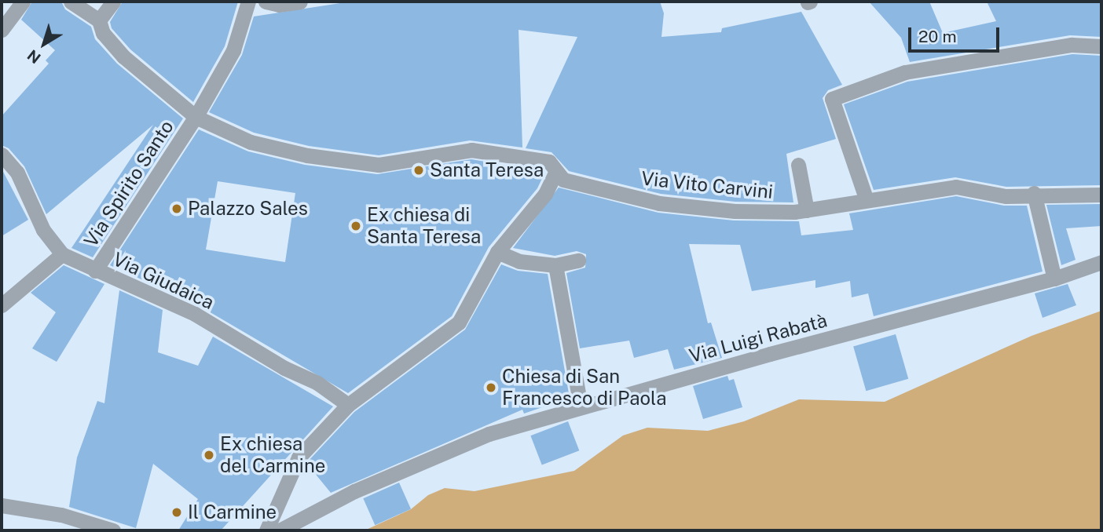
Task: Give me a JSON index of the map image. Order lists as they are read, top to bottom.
{
  "streets": {
    "street": [
      "Via Spirito Santo",
      "Via Vito Carvini",
      "Via Giudaica",
      "Via Luigi Rabatà"
    ]
  },
  "crossings": [
    ["Via Spirito Santo", "Via Vito Carvini"],
    ["Via Spirito Santo", "Via Giudaica"]
  ],
  "places": [
    "Santa Teresa",
    "Palazzo Sales",
    "Ex chiesa di Santa Teresa",
    "Chiesa di San Francesco di Paola",
    "Ex chiesa del Carmine",
    "Il Carmine"
  ],
  "scale_bar": "20 m",
  "north": "bottom left"
}
